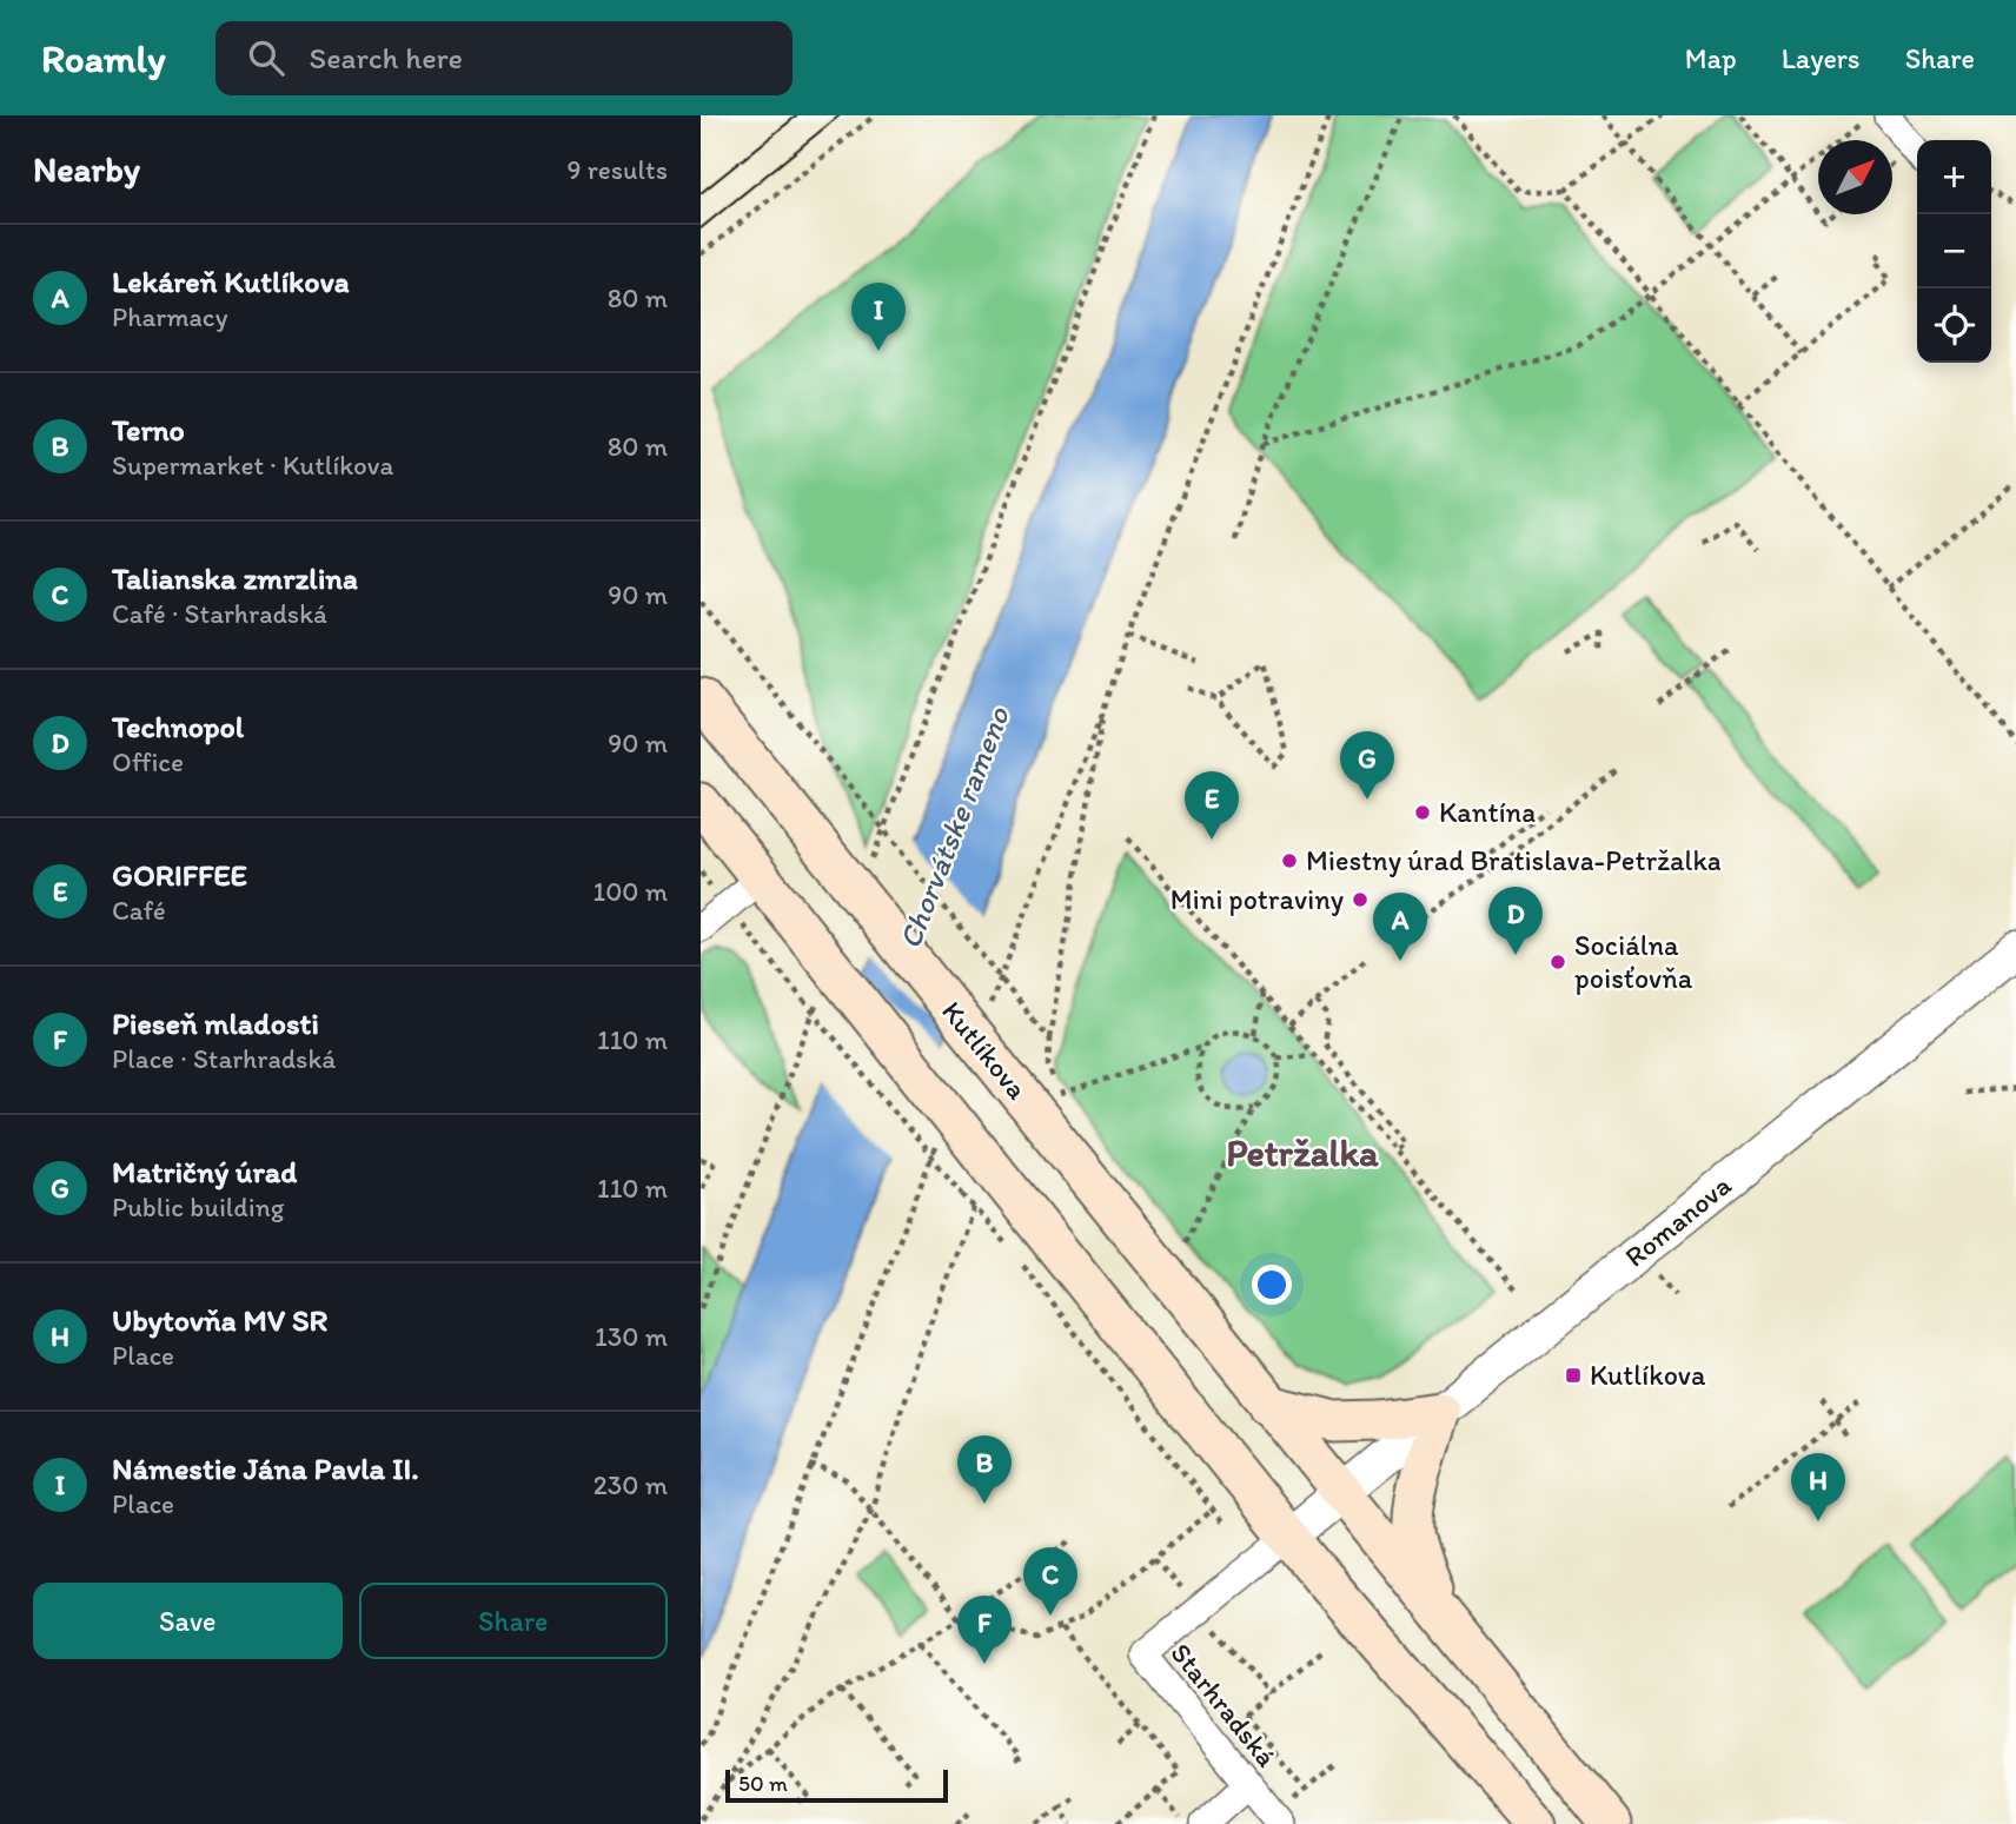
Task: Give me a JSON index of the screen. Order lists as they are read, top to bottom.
{
  "streets": {
    "main road": ["Kutlíkova"],
    "street": ["Romanova", "Starhradská"]
  },
  "crossings": [
    ["Kutlíkova", "Romanova"],
    ["Romanova", "Starhradská"]
  ],
  "districts": ["Petržalka"],
  "water": ["Chorvátske rameno"],
  "places": {
    "other": [
      "Kantína",
      "Miestny úrad Bratislava-Petržalka",
      "Mini potraviny",
      "Sociálna poisťovňa"
    ],
    "transit": ["Kutlíkova"]
  },
  "scale_bar": "50 m",
  "north": "top right",
  "page": {
    "header": "Roamly",
    "search": "Search here",
    "nav": ["Map", "Layers", "Share"],
    "heading": ["Nearby", "9 results"],
    "map_buttons": ["+", "−"],
    "list": [
      {
        "mark": "A",
        "name": "Lekáreň Kutlíkova",
        "note": "Pharmacy",
        "value": "80 m"
      },
      {
        "mark": "B",
        "name": "Terno",
        "note": "Supermarket · Kutlíkova",
        "value": "80 m"
      },
      {
        "mark": "C",
        "name": "Talianska zmrzlina",
        "note": "Café · Starhradská",
        "value": "90 m"
      },
      {
        "mark": "D",
        "name": "Technopol",
        "note": "Office",
        "value": "90 m"
      },
      {
        "mark": "E",
        "name": "GORIFFEE",
        "note": "Café",
        "value": "100 m"
      },
      {
        "mark": "F",
        "name": "Pieseň mladosti",
        "note": "Place · Starhradská",
        "value": "110 m"
      },
      {
        "mark": "G",
        "name": "Matričný úrad",
        "note": "Public building",
        "value": "110 m"
      },
      {
        "mark": "H",
        "name": "Ubytovňa MV SR",
        "note": "Place",
        "value": "130 m"
      },
      {
        "mark": "I",
        "name": "Námestie Jána Pavla II.",
        "note": "Place",
        "value": "230 m"
      }
    ],
    "pins": [
      "I",
      "G",
      "E",
      "D",
      "A",
      "B",
      "H",
      "C",
      "F"
    ],
    "buttons": ["Save", "Share"],
    "scale": "50 m"
  }
}
